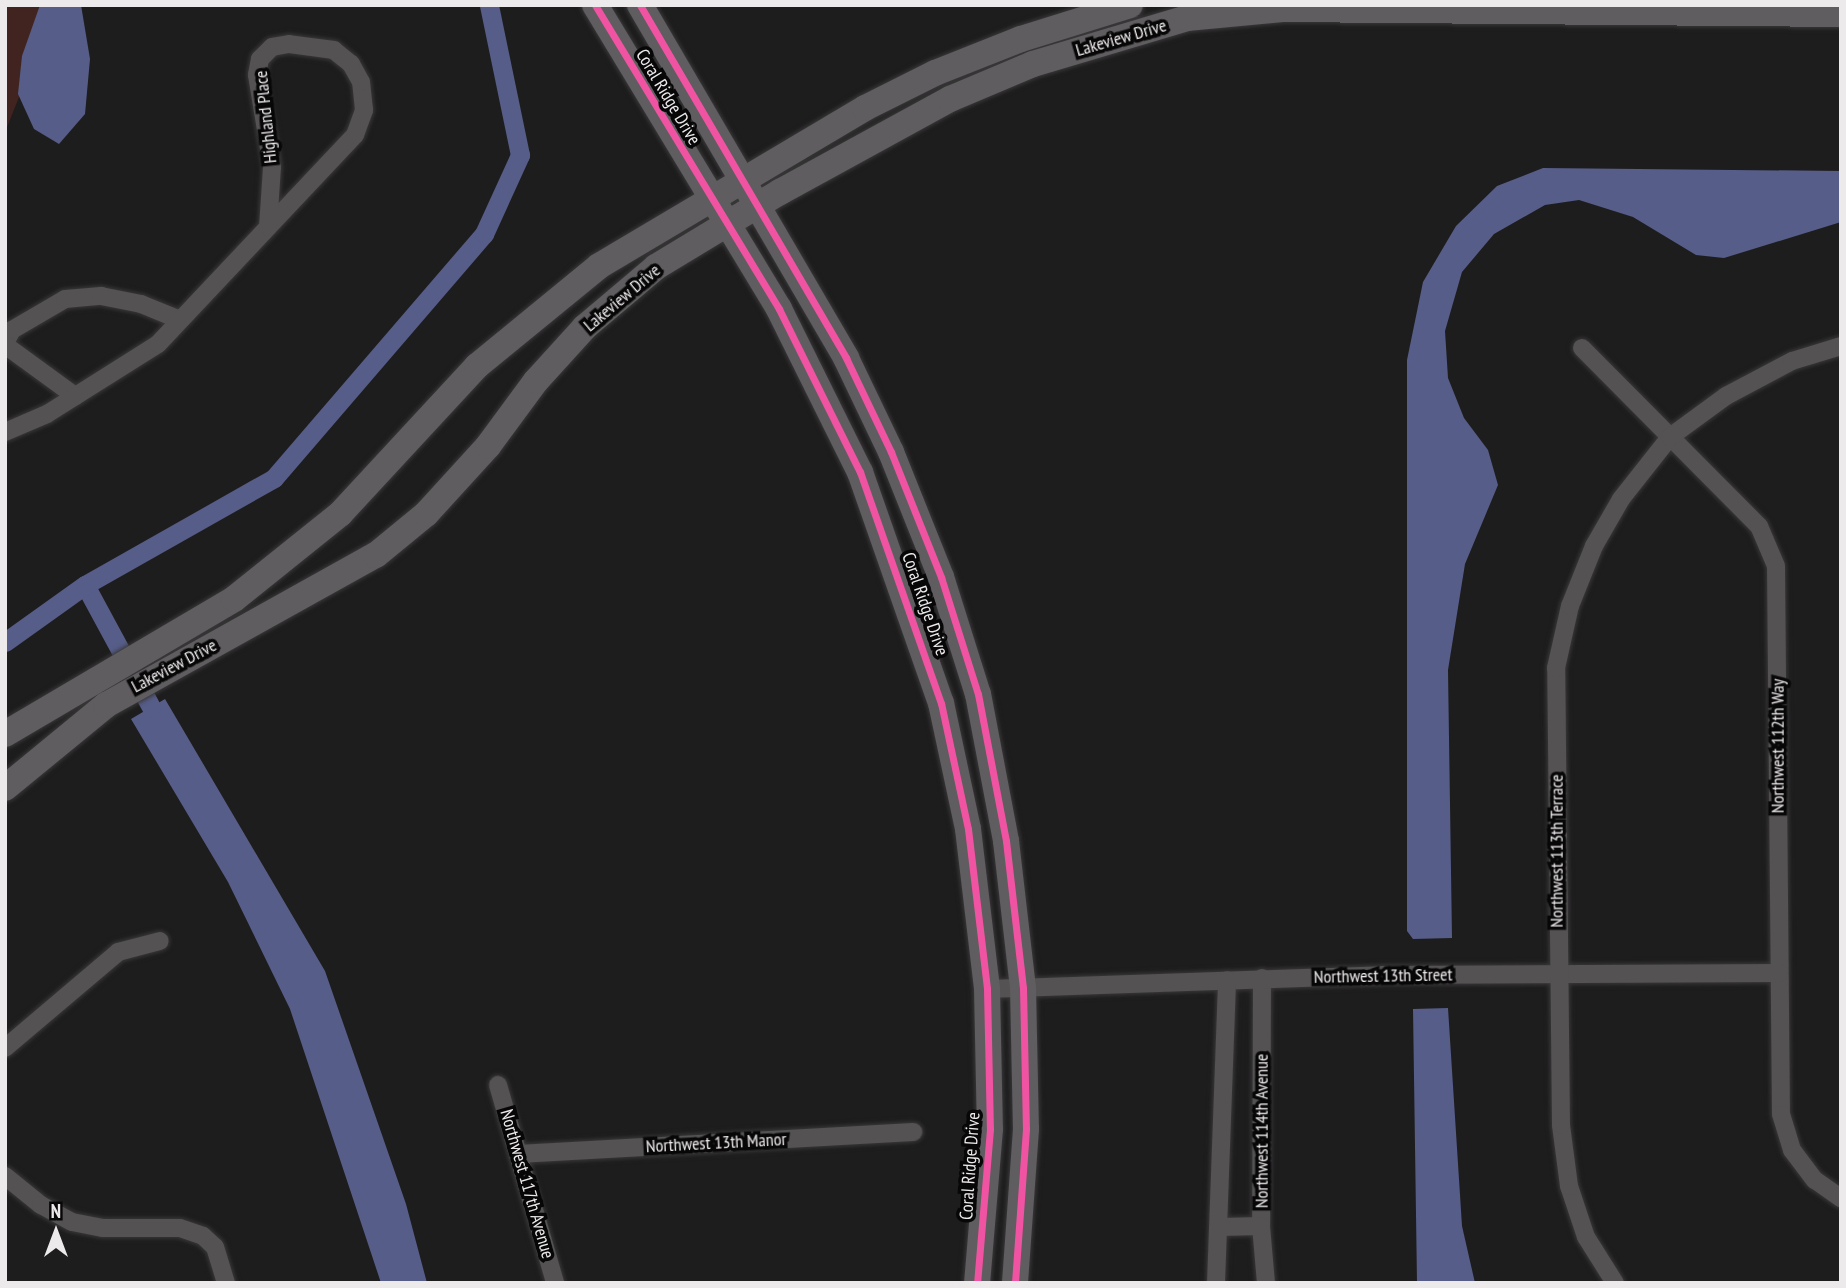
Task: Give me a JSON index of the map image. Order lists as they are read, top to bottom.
{
  "streets": {
    "street": [
      "Lakeview Drive",
      "Coral Ridge Drive",
      "Highland Place",
      "Northwest 112th Way",
      "Northwest 113th Terrace",
      "Northwest 13th Street",
      "Northwest 114th Avenue",
      "Northwest 13th Manor",
      "Northwest 117th Avenue"
    ]
  },
  "crossings": [
    ["Lakeview Drive", "Coral Ridge Drive"],
    ["Coral Ridge Drive", "Northwest 13th Street"],
    ["Northwest 112th Way", "Northwest 113th Terrace"],
    ["Northwest 112th Way", "Northwest 13th Street"],
    ["Northwest 113th Terrace", "Northwest 13th Street"],
    ["Northwest 13th Street", "Northwest 114th Avenue"],
    ["Northwest 13th Manor", "Northwest 117th Avenue"]
  ],
  "north": "top"
}
